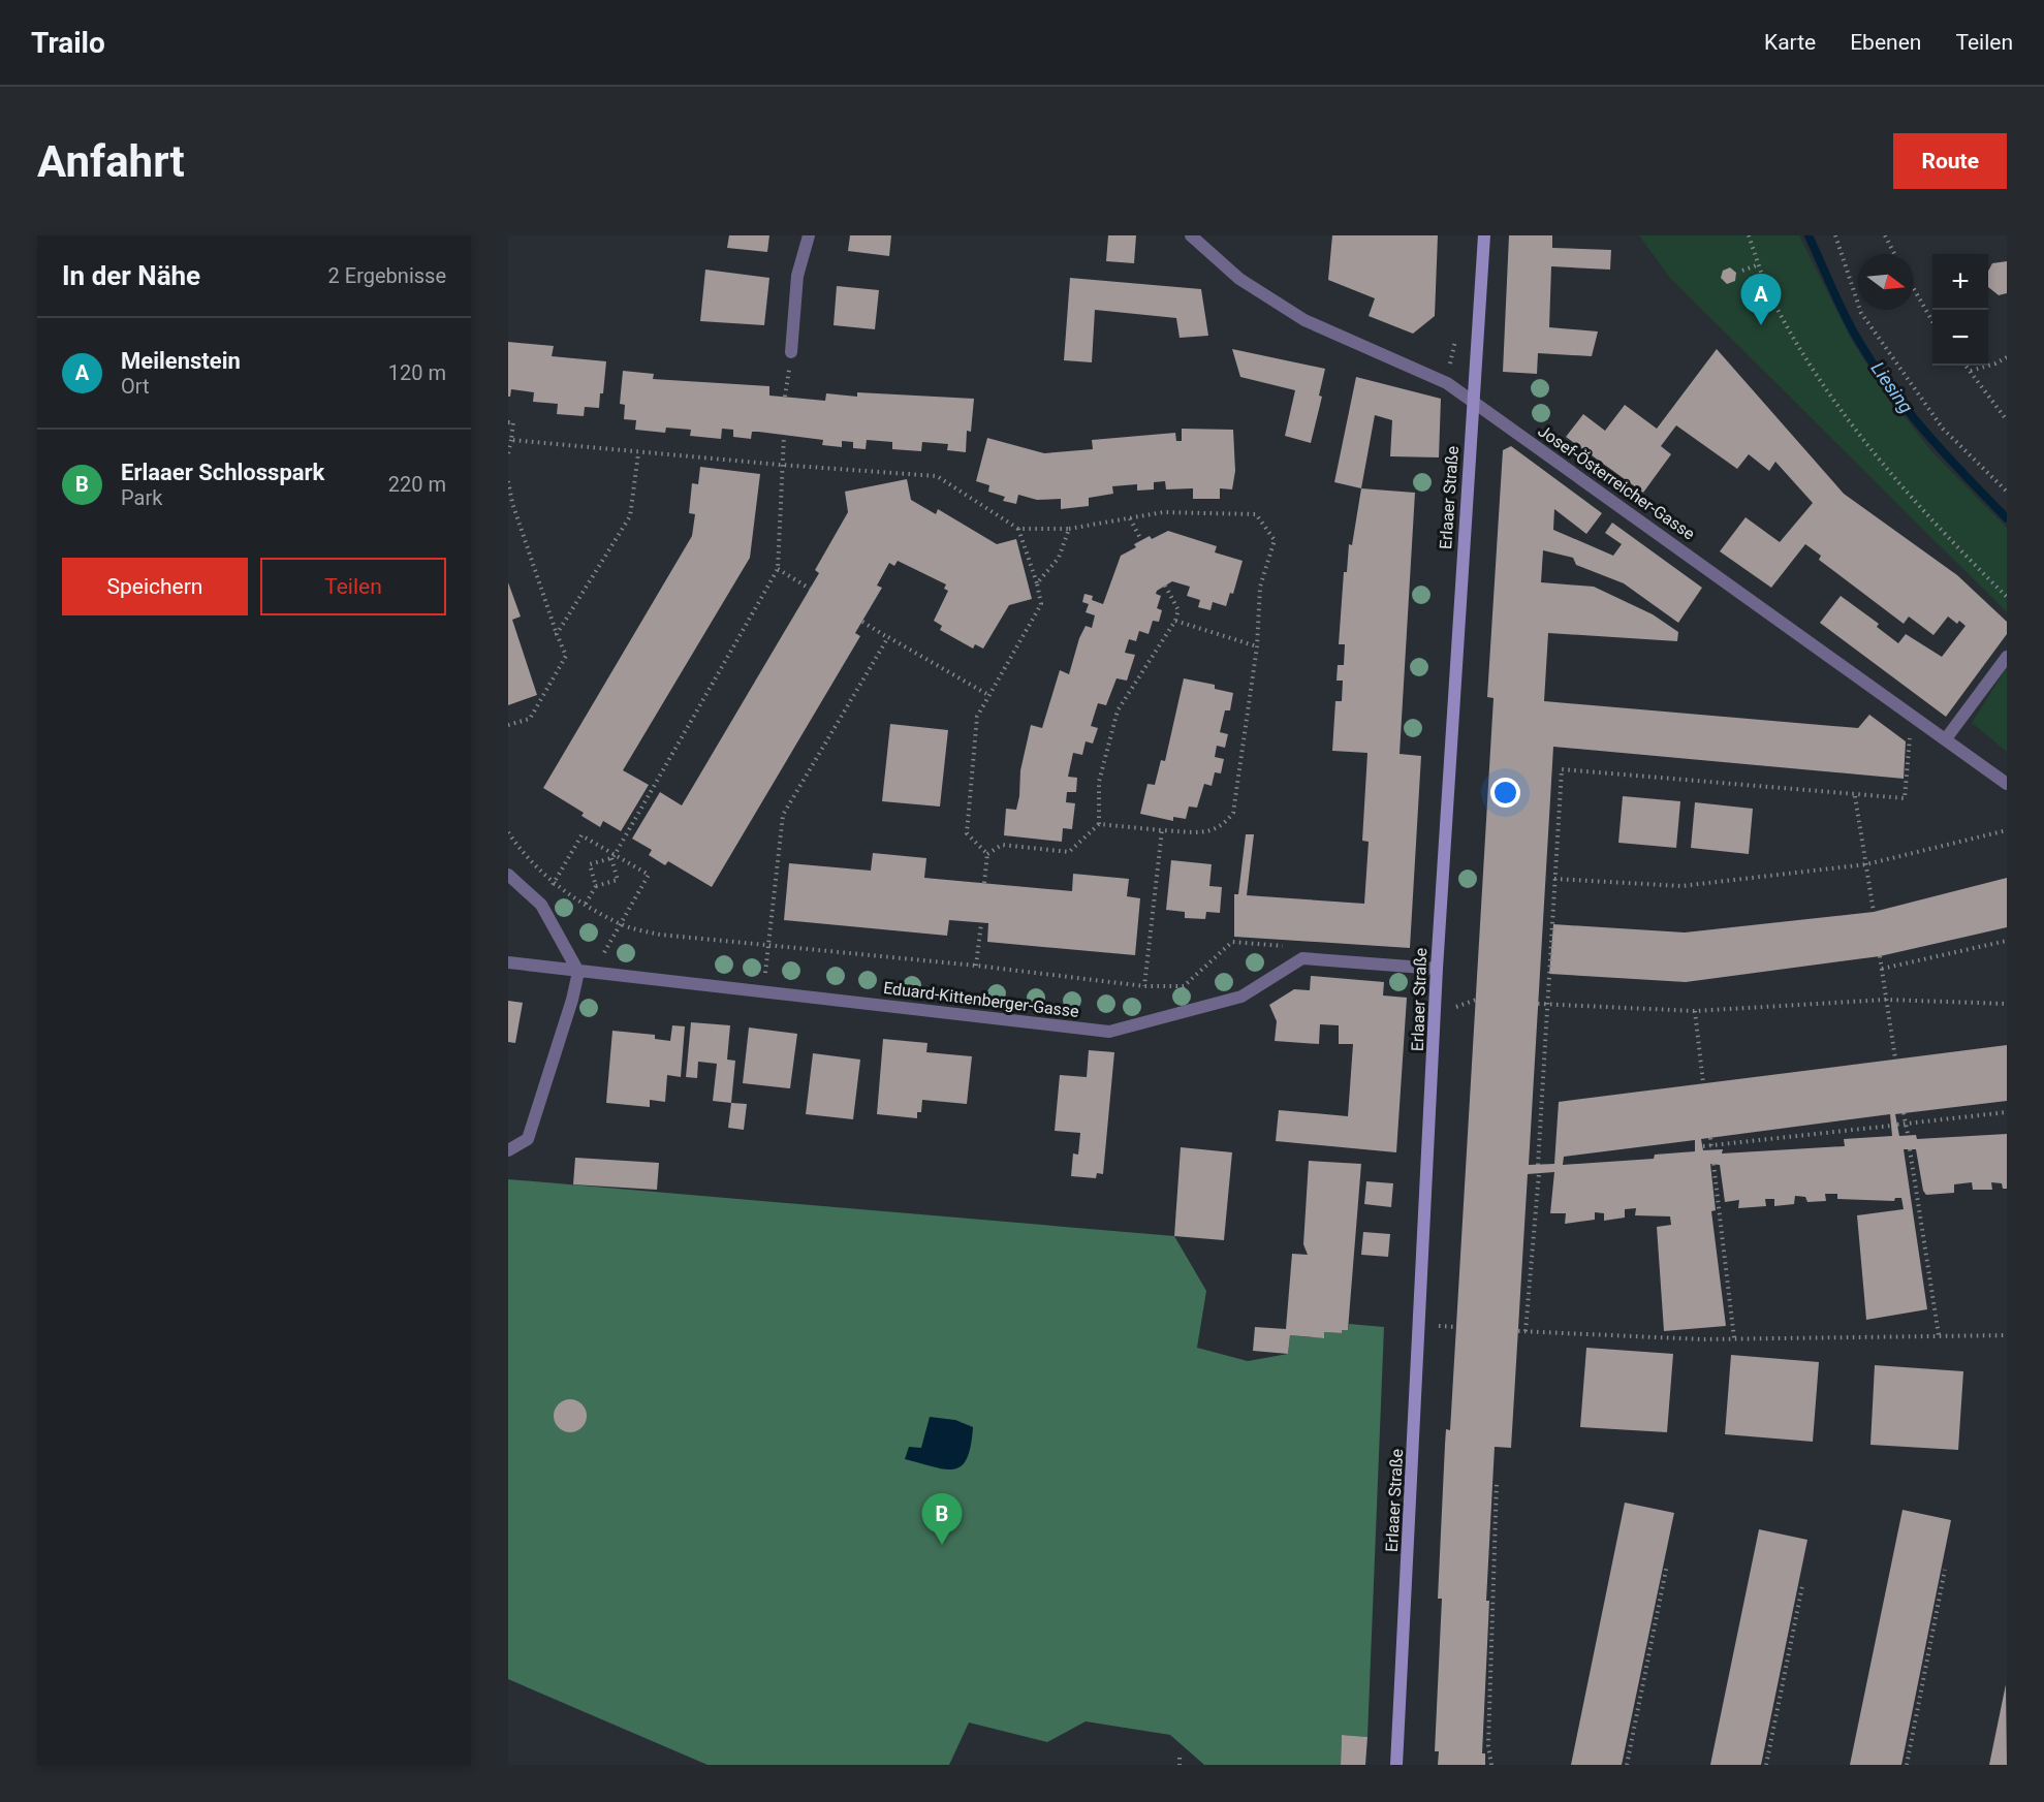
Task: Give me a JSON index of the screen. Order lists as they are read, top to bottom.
{
  "streets": {
    "main road": ["Erlaaer Straße"],
    "street": ["Josef-Österreicher-Gasse", "Eduard-Kittenberger-Gasse"]
  },
  "crossings": [
    ["Josef-Österreicher-Gasse", "Erlaaer Straße"]
  ],
  "water": ["Liesing"],
  "north": "right",
  "page": {
    "header": "Trailo",
    "nav": ["Karte", "Ebenen", "Teilen"],
    "buttons": [
      "Route",
      ["Speichern", "Teilen"]
    ],
    "title": "Anfahrt",
    "heading": ["In der Nähe", "2 Ergebnisse"],
    "map_buttons": ["+", "−"],
    "pins": ["A", "B"],
    "list": [
      {
        "mark": "A",
        "name": "Meilenstein",
        "note": "Ort",
        "value": "120 m"
      },
      {
        "mark": "B",
        "name": "Erlaaer Schlosspark",
        "note": "Park",
        "value": "220 m"
      }
    ]
  }
}
